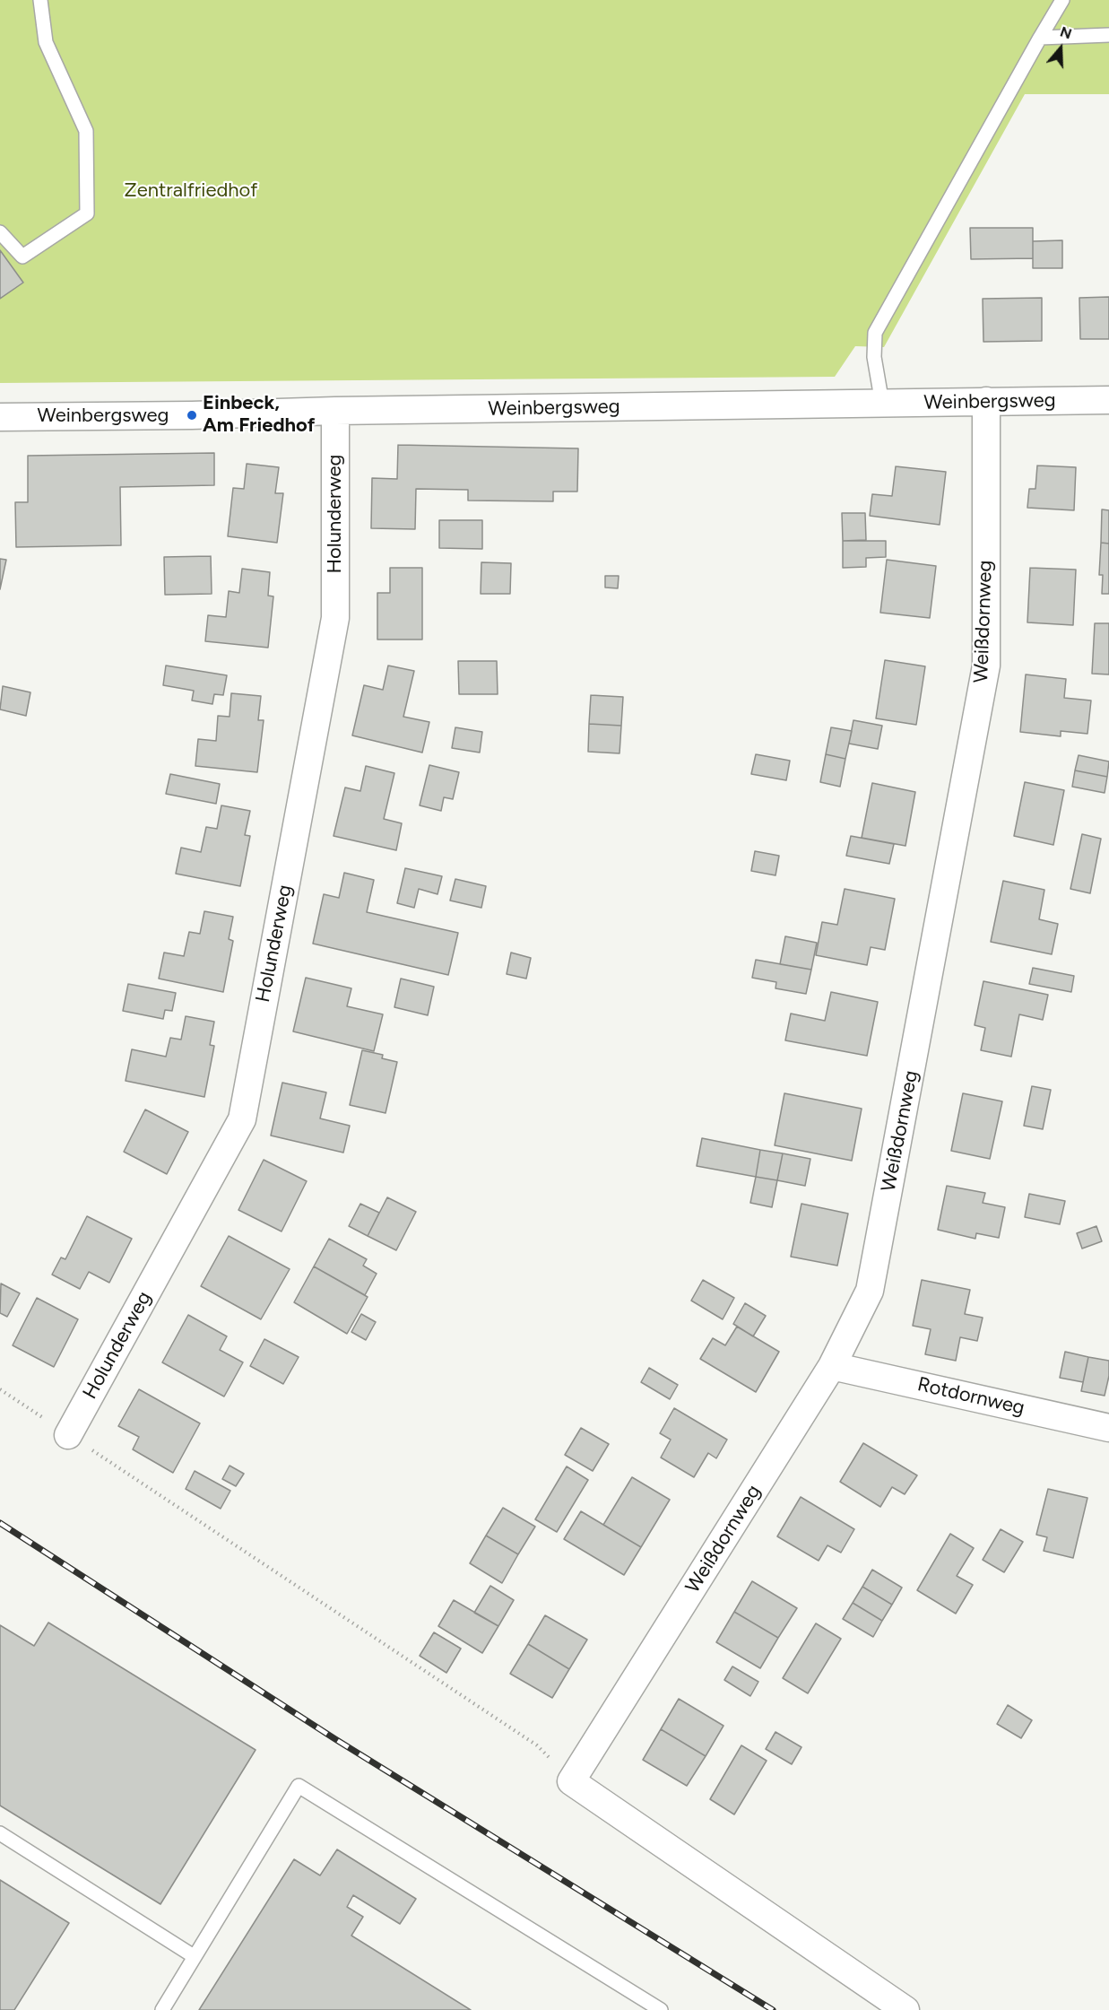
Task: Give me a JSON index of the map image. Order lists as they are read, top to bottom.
{
  "streets": {
    "street": [
      "Weinbergsweg",
      "Holunderweg",
      "Weißdornweg",
      "Rotdornweg"
    ]
  },
  "crossings": [
    ["Weinbergsweg", "Holunderweg"],
    ["Weinbergsweg", "Weißdornweg"],
    ["Weißdornweg", "Rotdornweg"]
  ],
  "parks": ["Zentralfriedhof"],
  "places": ["Einbeck, Am Friedhof"],
  "north": "top"
}
